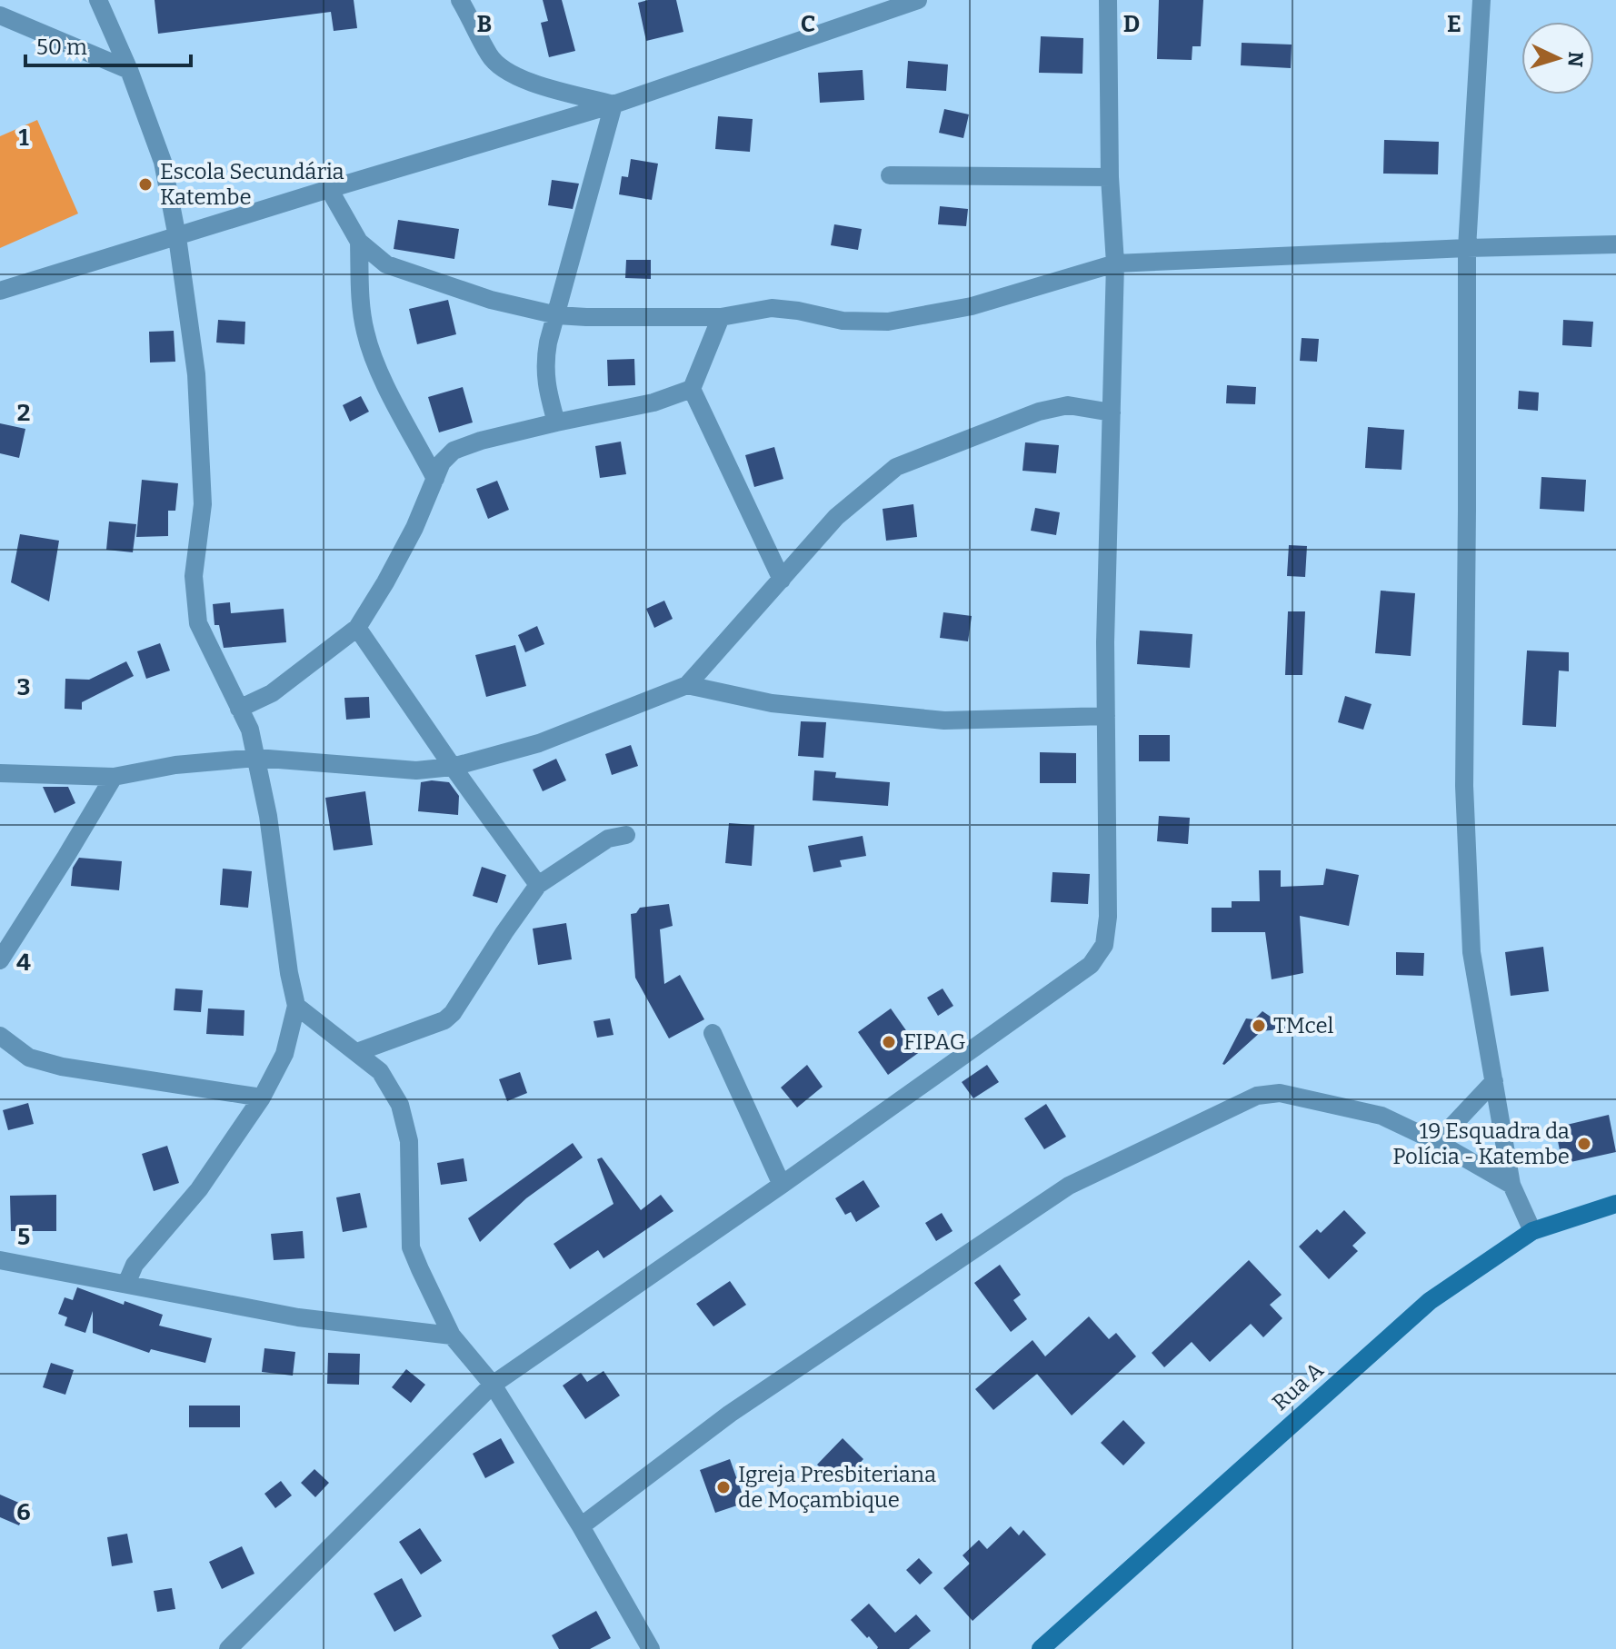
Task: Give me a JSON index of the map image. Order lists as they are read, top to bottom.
{
  "streets": {
    "main road": ["Rua A"]
  },
  "places": [
    "Escola Secundária Katembe",
    "TMcel",
    "FIPAG",
    "19 Esquadra da Polícia - Katembe",
    "Igreja Presbiteriana de Moçambique"
  ],
  "scale_bar": "50 m",
  "north": "right",
  "grid": {
    "columns": [
      "B",
      "C",
      "D",
      "E"
    ],
    "rows": [
      "1",
      "2",
      "3",
      "4",
      "5",
      "6"
    ]
  }
}
